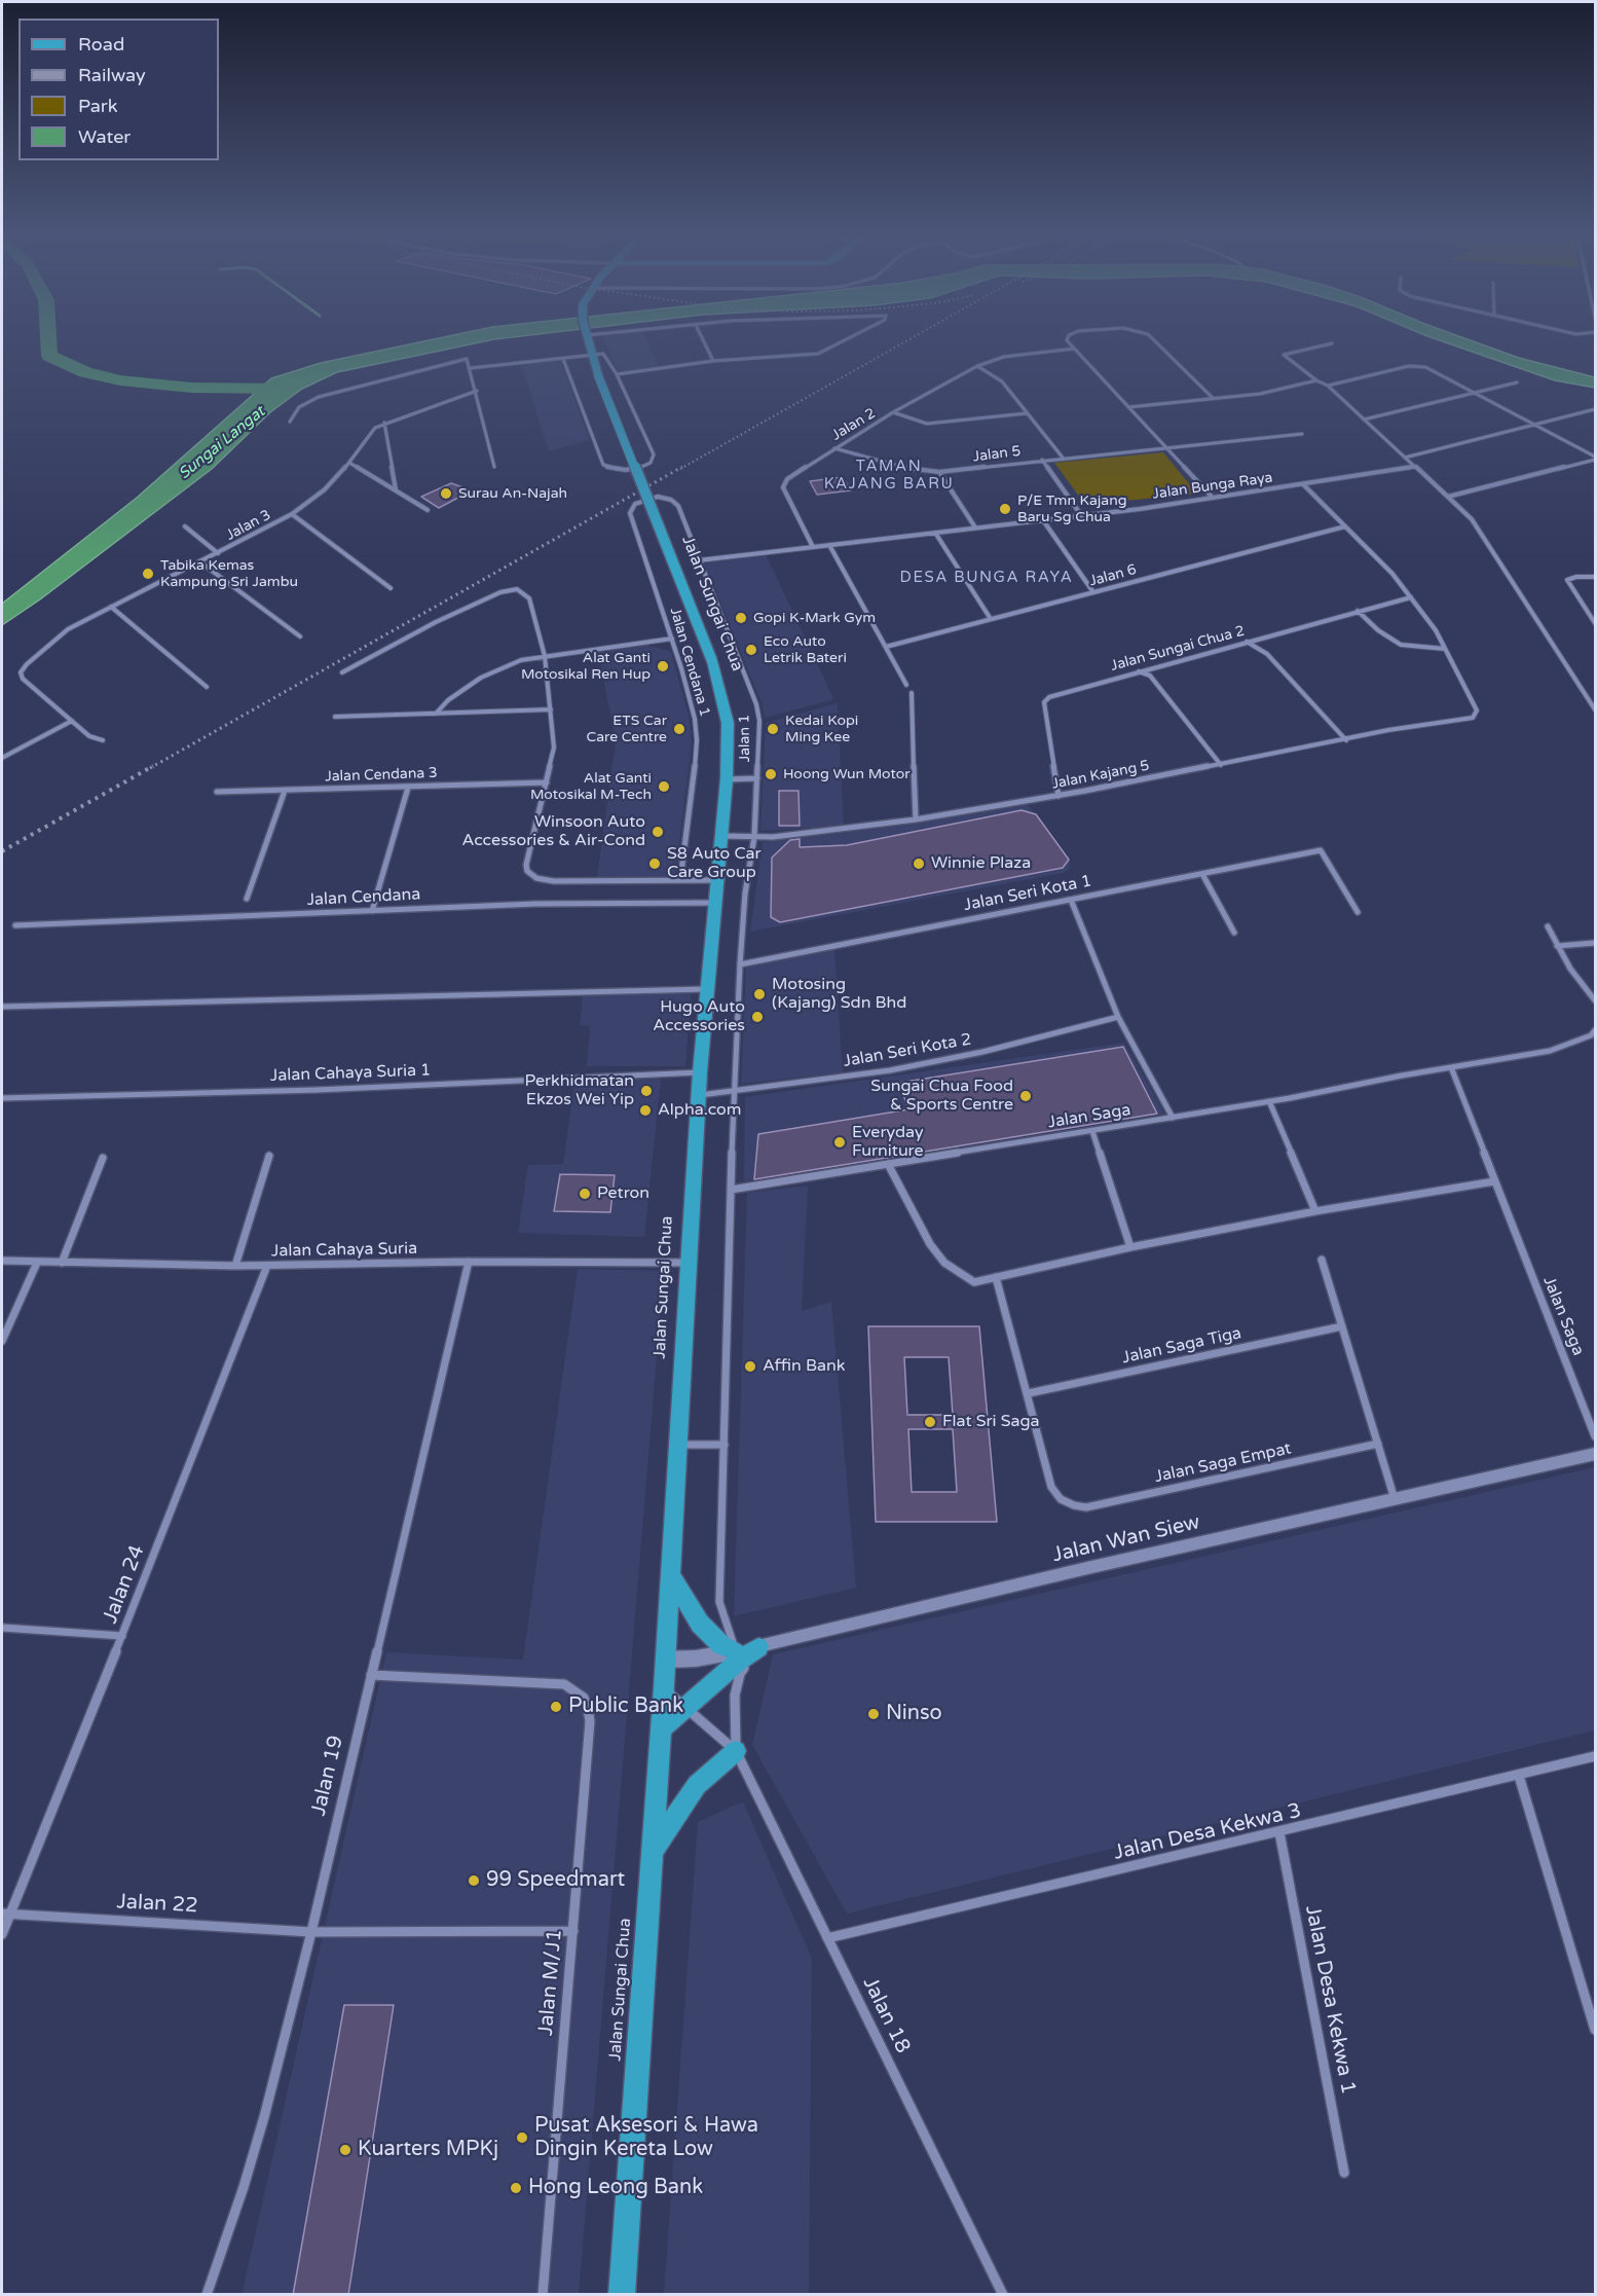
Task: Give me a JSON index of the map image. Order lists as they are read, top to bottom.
{
  "streets": {
    "main road": ["Jalan Sungai Chua"],
    "street": [
      "Jalan 2",
      "Jalan 5",
      "Jalan Bunga Raya",
      "Jalan 3",
      "Jalan 6",
      "Jalan Sungai Chua 2",
      "Jalan Cendana 1",
      "Jalan 1",
      "Jalan Cendana 3",
      "Jalan Kajang 5",
      "Jalan Seri Kota 1",
      "Jalan Cendana",
      "Jalan Seri Kota 2",
      "Jalan Cahaya Suria 1",
      "Jalan Saga",
      "Jalan Cahaya Suria",
      "Jalan Saga Tiga",
      "Jalan Saga Empat",
      "Jalan Wan Siew",
      "Jalan 24",
      "Jalan 19",
      "Jalan Desa Kekwa 3",
      "Jalan 22",
      "Jalan M/J1",
      "Jalan Desa Kekwa 1",
      "Jalan 18"
    ]
  },
  "crossings": [
    ["Jalan 2", "Jalan 5"],
    ["Jalan 2", "Jalan Bunga Raya"],
    ["Jalan Bunga Raya", "Jalan 1"],
    ["Jalan Sungai Chua", "Jalan Kajang 5"],
    ["Jalan Sungai Chua", "Jalan Cendana"],
    ["Jalan Sungai Chua", "Jalan Seri Kota 2"],
    ["Jalan Sungai Chua", "Jalan Cahaya Suria 1"],
    ["Jalan Sungai Chua", "Jalan Cahaya Suria"],
    ["Jalan Sungai Chua", "Jalan Wan Siew"],
    ["Jalan Sungai Chua 2", "Jalan Kajang 5"],
    ["Jalan Cendana 1", "Jalan 1"],
    ["Jalan 1", "Jalan Kajang 5"],
    ["Jalan 1", "Jalan Seri Kota 1"],
    ["Jalan 1", "Jalan Seri Kota 2"],
    ["Jalan 1", "Jalan Saga"],
    ["Jalan 1", "Jalan Wan Siew"],
    ["Jalan Cahaya Suria", "Jalan 24"],
    ["Jalan Cahaya Suria", "Jalan 19"],
    ["Jalan Saga Tiga", "Jalan Saga Empat"],
    ["Jalan 24", "Jalan 22"],
    ["Jalan 19", "Jalan 22"],
    ["Jalan 19", "Jalan M/J1"],
    ["Jalan Desa Kekwa 3", "Jalan Desa Kekwa 1"],
    ["Jalan Desa Kekwa 3", "Jalan 18"],
    ["Jalan 22", "Jalan M/J1"]
  ],
  "districts": ["TAMAN KAJANG BARU", "DESA BUNGA RAYA"],
  "water": ["Sungai Langat"],
  "places": [
    "Surau An-Najah",
    "P/E Tmn Kajang Baru Sg Chua",
    "Tabika Kemas Kampung Sri Jambu",
    "Gopi K-Mark Gym",
    "Eco Auto Letrik Bateri",
    "Alat Ganti Motosikal Ren Hup",
    "ETS Car Care Centre",
    "Kedai Kopi Ming Kee",
    "Hoong Wun Motor",
    "Alat Ganti Motosikal M-Tech",
    "Winsoon Auto Accessories & Air-Cond",
    "S8 Auto Car Care Group",
    "Winnie Plaza",
    "Motosing (Kajang) Sdn Bhd",
    "Hugo Auto Accessories",
    "Perkhidmatan Ekzos Wei Yip",
    "Sungai Chua Food & Sports Centre",
    "Alpha.com",
    "Everyday Furniture",
    "Petron",
    "Affin Bank",
    "Flat Sri Saga",
    "Public Bank",
    "Ninso",
    "99 Speedmart",
    "Pusat Aksesori & Hawa Dingin Kereta Low",
    "Kuarters MPKj",
    "Hong Leong Bank"
  ],
  "legend": [
    "Road",
    "Railway",
    "Park",
    "Water"
  ]
}
